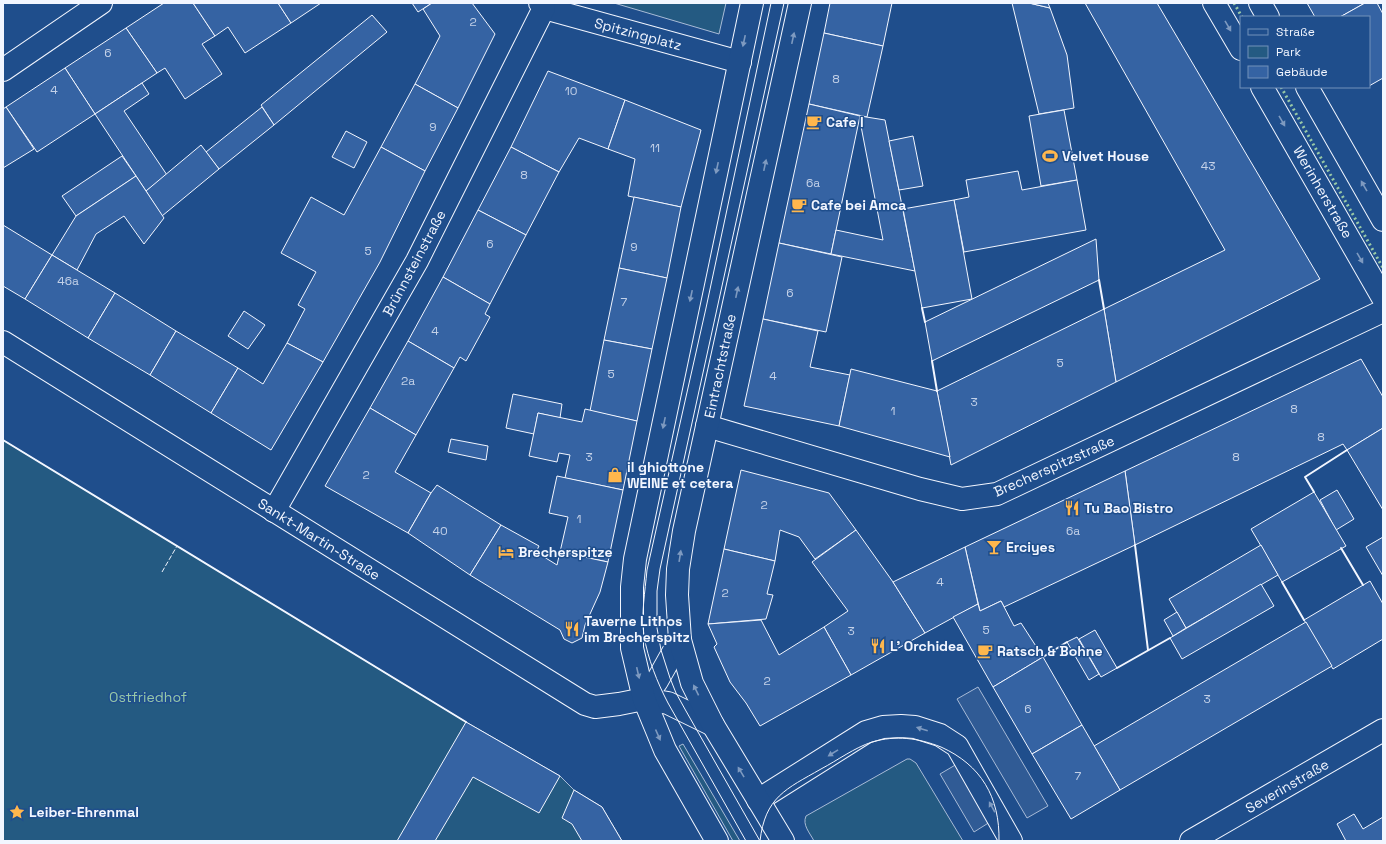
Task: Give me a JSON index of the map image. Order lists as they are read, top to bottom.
{
  "streets": {
    "street": [
      "Spitzingplatz",
      "Werinherstraße",
      "Brünnsteinstraße",
      "Eintrachtstraße",
      "Brecherspitzstraße",
      "Sankt-Martin-Straße",
      "Severinstraße"
    ]
  },
  "crossings": [
    ["Spitzingplatz", "Brünnsteinstraße"],
    ["Brünnsteinstraße", "Sankt-Martin-Straße"],
    ["Eintrachtstraße", "Brecherspitzstraße"]
  ],
  "parks": ["Ostfriedhof"],
  "places": {
    "cafe": ["Cafe I", "Cafe bei Amca", "Ratsch & Bohne"],
    "sports": ["Velvet House"],
    "shop": ["il ghiottone WEINE et cetera"],
    "restaurant": ["Tu Bao Bistro", "Taverne Lithos im Brecherspitz", "L' Orchidea"],
    "bar": ["Erciyes"],
    "hotel": ["Brecherspitze"],
    "place": ["Leiber-Ehrenmal"]
  },
  "house_numbers": [
    "2",
    "6",
    "8",
    "4",
    "10",
    "9",
    "11",
    "43",
    "8",
    "6a",
    "6",
    "9",
    "5",
    "46a",
    "6",
    "7",
    "4",
    "5",
    "5",
    "4",
    "2a",
    "3",
    "8",
    "1",
    "8",
    "3",
    "8",
    "2",
    "2",
    "1",
    "40",
    "6a",
    "4",
    "2",
    "5",
    "3",
    "2",
    "3",
    "6",
    "7"
  ],
  "legend": ["Straße", "Park", "Gebäude"]
}
